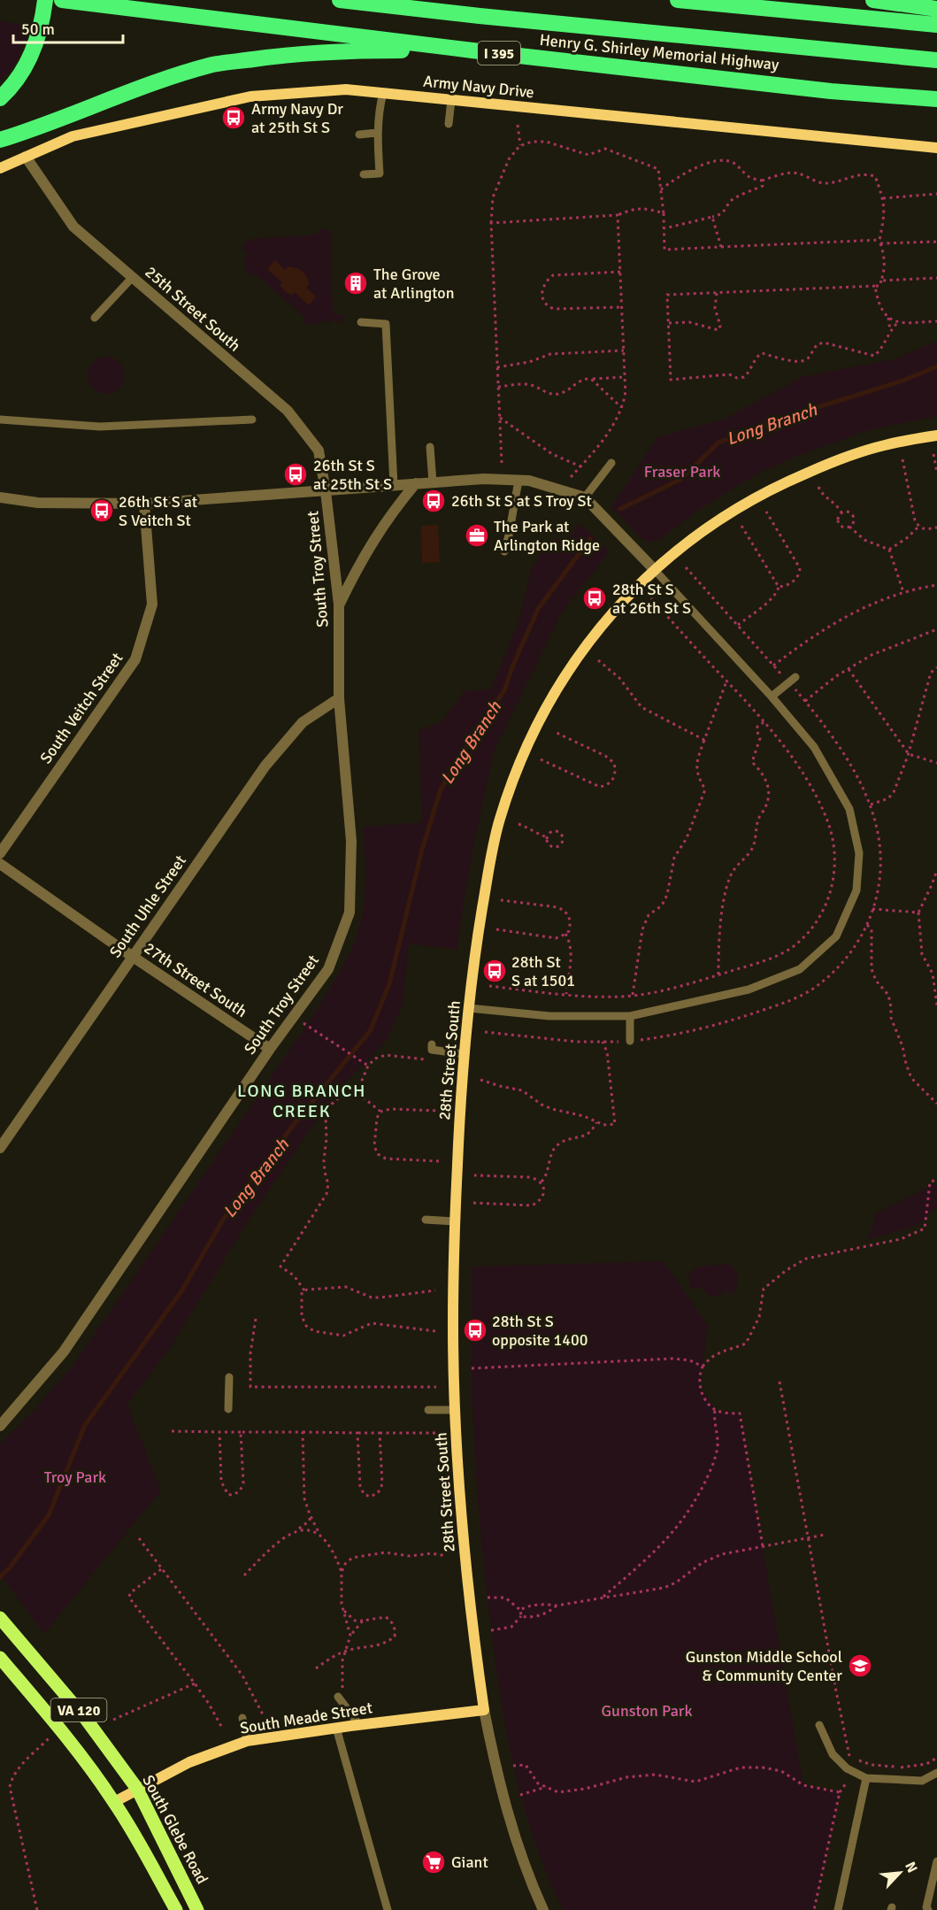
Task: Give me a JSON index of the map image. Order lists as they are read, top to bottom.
{
  "streets": {
    "highway": ["Henry G. Shirley Memorial Highway", "I 395"],
    "main road": ["VA 120", "South Glebe Road"],
    "street": [
      "Army Navy Drive",
      "25th Street South",
      "South Troy Street",
      "South Veitch Street",
      "South Uhle Street",
      "27th Street South",
      "28th Street South",
      "South Meade Street"
    ]
  },
  "crossings": [
    ["Army Navy Drive", "25th Street South"],
    ["25th Street South", "South Troy Street"],
    ["South Troy Street", "South Uhle Street"],
    ["South Troy Street", "27th Street South"],
    ["South Uhle Street", "27th Street South"],
    ["28th Street South", "South Meade Street"],
    ["VA 120", "South Meade Street"],
    ["South Meade Street", "South Glebe Road"]
  ],
  "districts": ["LONG BRANCH CREEK"],
  "water": ["Long Branch"],
  "parks": ["Fraser Park", "Troy Park", "Gunston Park"],
  "places": {
    "bus stop": [
      "Army Navy Dr at 25th St S",
      "26th St S at 25th St S",
      "26th St S at S Troy St",
      "26th St S at S Veitch St",
      "28th St S at 26th St S",
      "28th St S at 1501",
      "28th St S opposite 1400"
    ],
    "building": ["The Grove at Arlington"],
    "office": ["The Park at Arlington Ridge"],
    "school or university": ["Gunston Middle School & Community Center"],
    "supermarket": ["Giant"]
  },
  "scale_bar": "50 m",
  "north": "top right"
}
